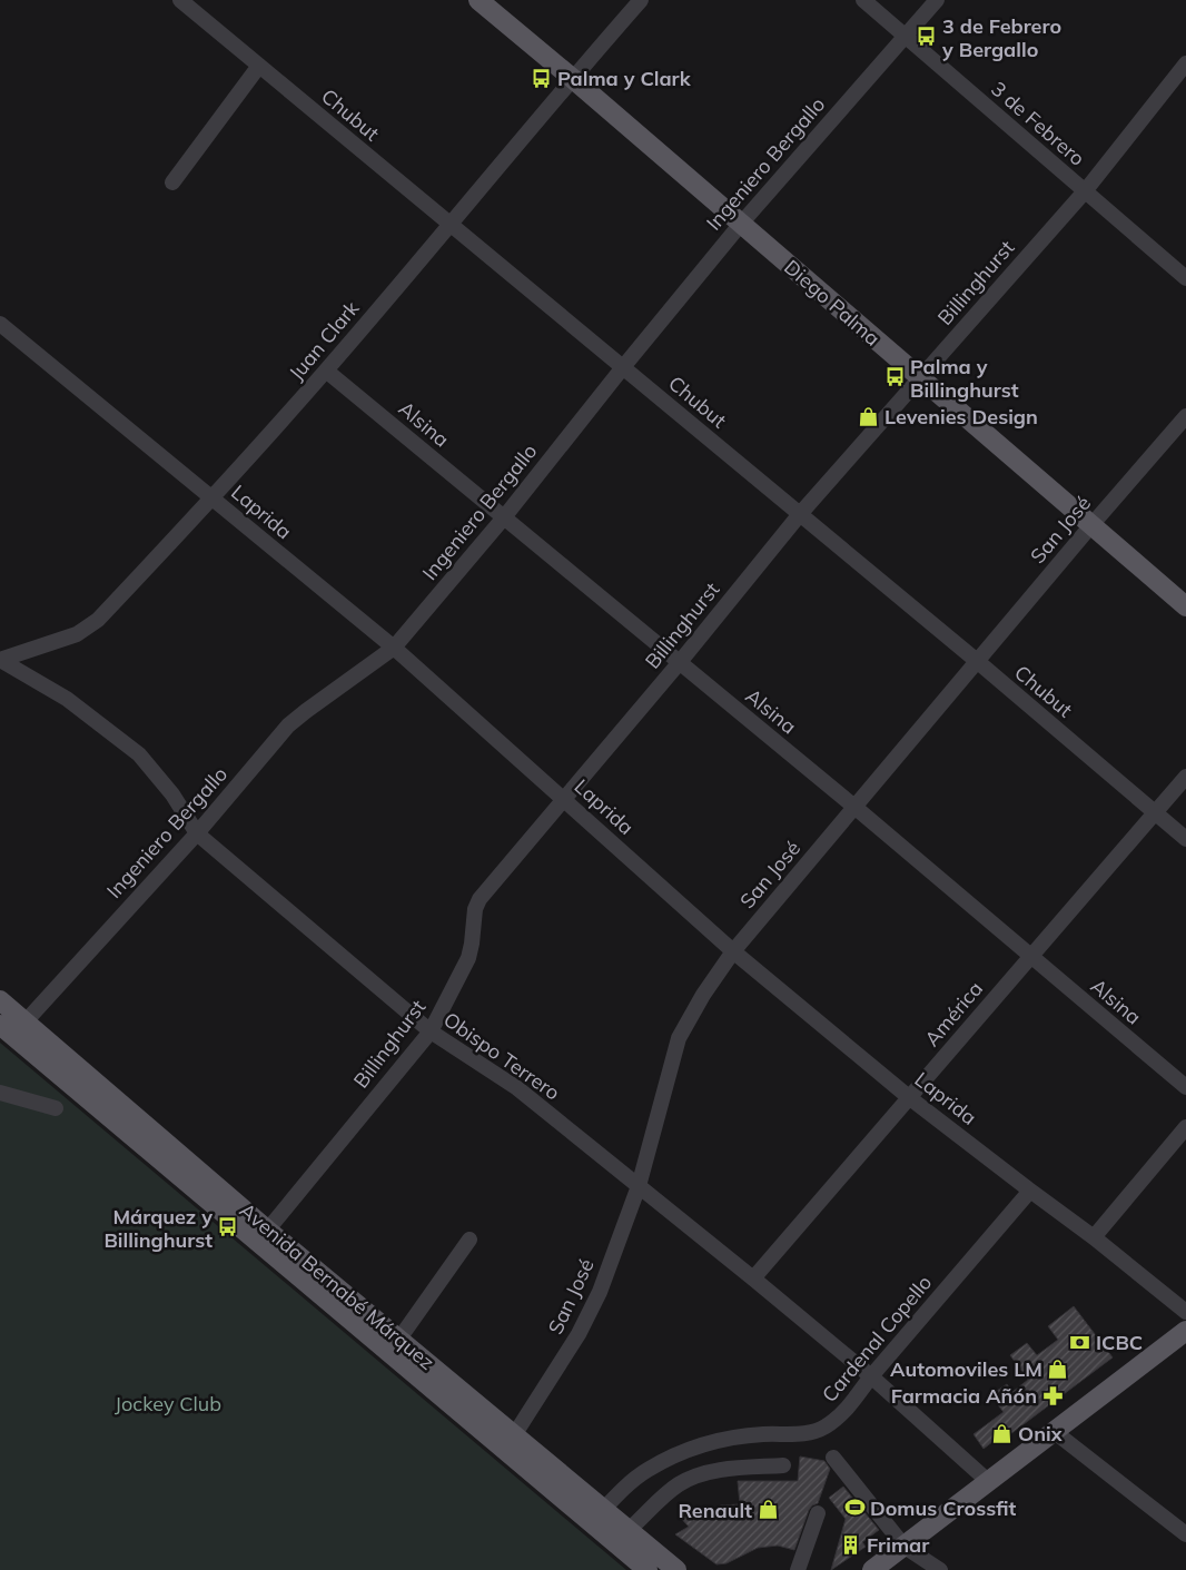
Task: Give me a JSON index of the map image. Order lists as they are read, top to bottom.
{
  "streets": {
    "main road": ["Diego Palma", "Avenida Bernabé Márquez"],
    "street": [
      "Chubut",
      "3 de Febrero",
      "Ingeniero Bergallo",
      "Billinghurst",
      "Juan Clark",
      "Alsina",
      "Laprida",
      "San José",
      "América",
      "Obispo Terrero",
      "Cardenal Copello"
    ]
  },
  "crossings": [
    ["Chubut", "Ingeniero Bergallo"],
    ["Chubut", "Billinghurst"],
    ["Chubut", "Juan Clark"],
    ["Chubut", "San José"],
    ["Chubut", "América"],
    ["3 de Febrero", "Ingeniero Bergallo"],
    ["3 de Febrero", "Billinghurst"],
    ["Ingeniero Bergallo", "Diego Palma"],
    ["Ingeniero Bergallo", "Alsina"],
    ["Ingeniero Bergallo", "Laprida"],
    ["Ingeniero Bergallo", "Obispo Terrero"],
    ["Ingeniero Bergallo", "Avenida Bernabé Márquez"],
    ["Billinghurst", "Diego Palma"],
    ["Billinghurst", "Alsina"],
    ["Billinghurst", "Laprida"],
    ["Billinghurst", "Obispo Terrero"],
    ["Billinghurst", "Avenida Bernabé Márquez"],
    ["Diego Palma", "Juan Clark"],
    ["Diego Palma", "San José"],
    ["Juan Clark", "Alsina"],
    ["Juan Clark", "Laprida"],
    ["Juan Clark", "Obispo Terrero"],
    ["Alsina", "San José"],
    ["Alsina", "América"],
    ["Laprida", "San José"],
    ["Laprida", "América"],
    ["Laprida", "Cardenal Copello"],
    ["San José", "Obispo Terrero"],
    ["San José", "Avenida Bernabé Márquez"],
    ["América", "Obispo Terrero"],
    ["Obispo Terrero", "Cardenal Copello"],
    ["Avenida Bernabé Márquez", "Cardenal Copello"]
  ],
  "parks": ["Jockey Club"],
  "places": {
    "bus stop": [
      "3 de Febrero y Bergallo",
      "Palma y Clark",
      "Palma y Billinghurst",
      "Márquez y Billinghurst"
    ],
    "shop": [
      "Levenies Design",
      "Automoviles LM",
      "Onix",
      "Renault"
    ],
    "bank": ["ICBC"],
    "pharmacy": ["Farmacia Añón"],
    "sports": ["Domus Crossfit"],
    "building": ["Frimar"]
  }
}
